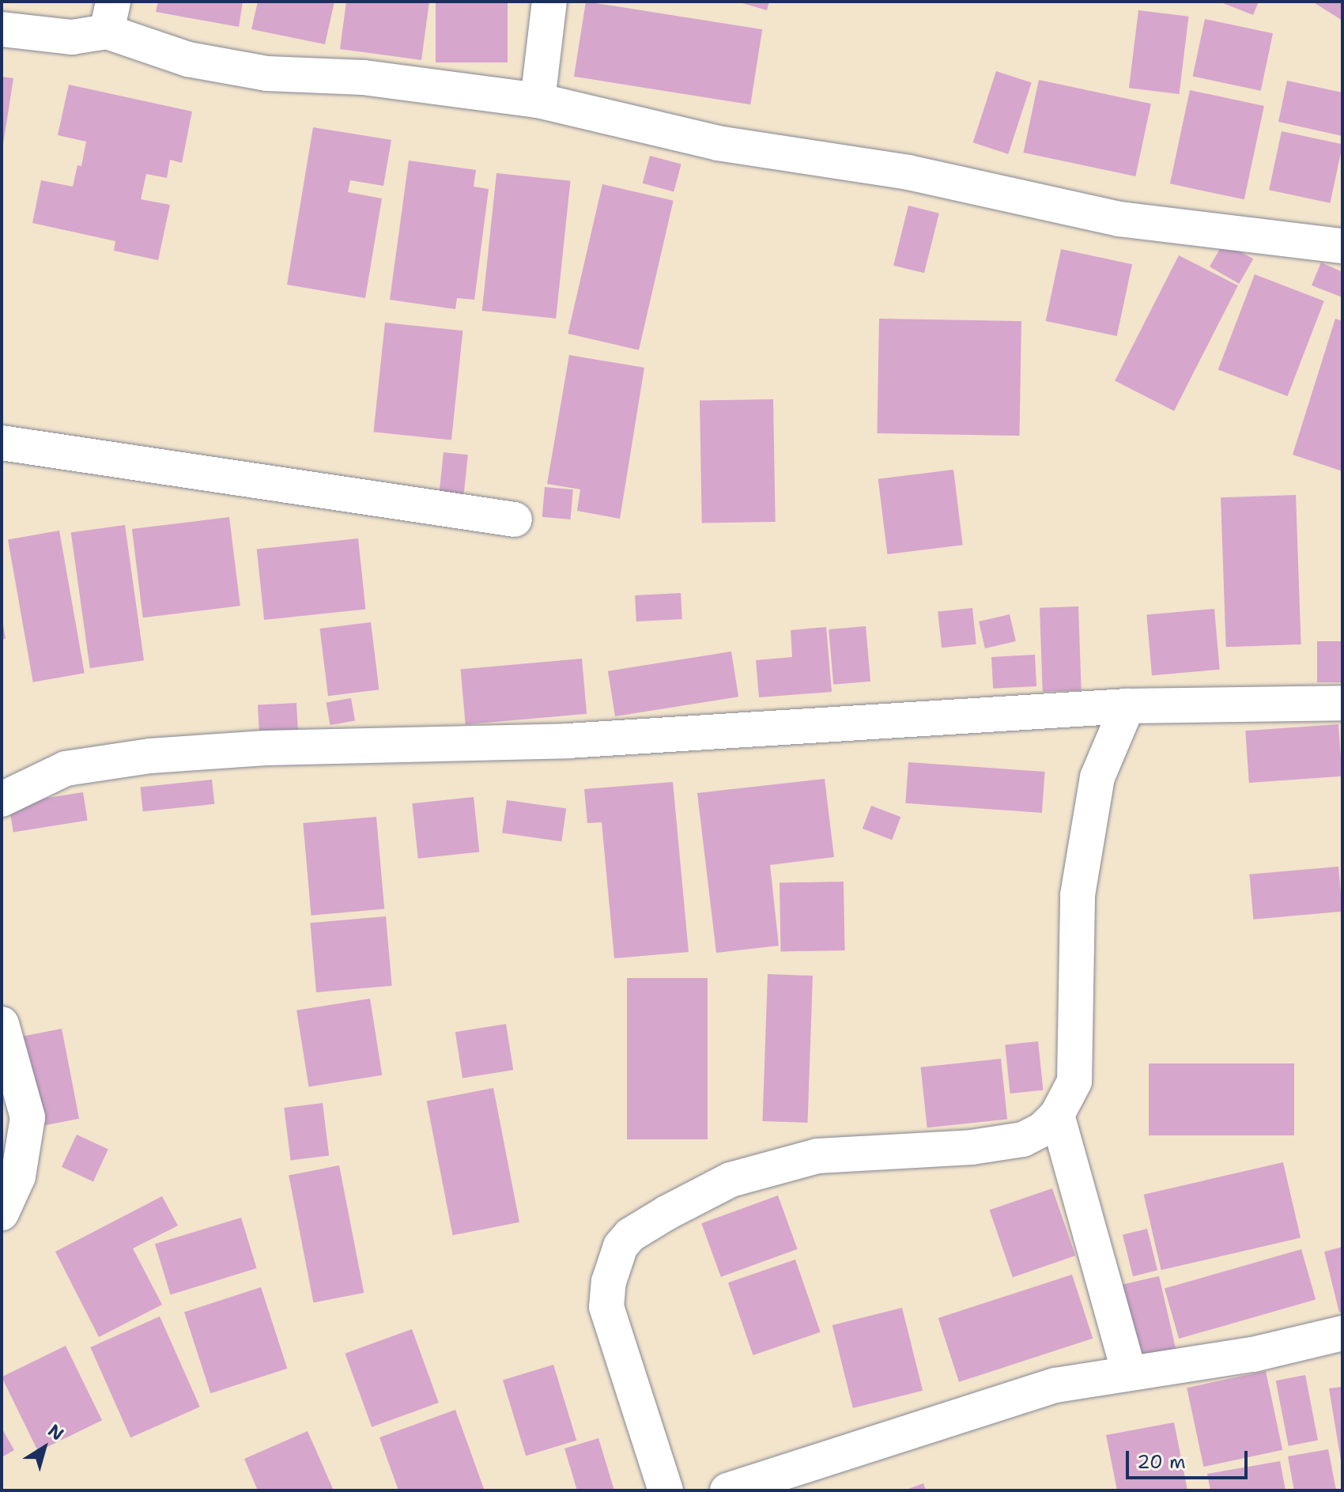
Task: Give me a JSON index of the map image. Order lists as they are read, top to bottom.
{
  "scale_bar": "20 m",
  "north": "top right"
}
